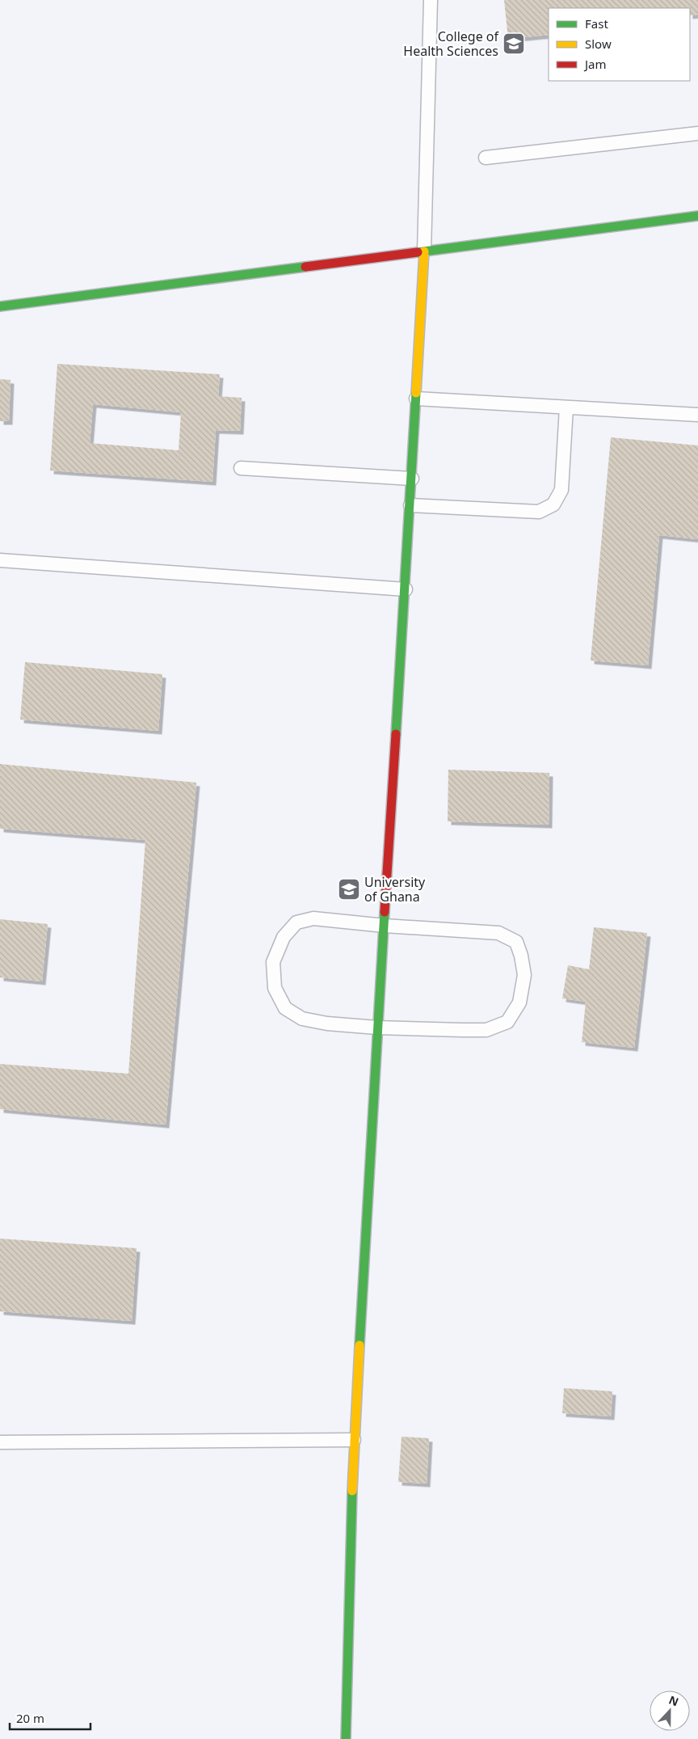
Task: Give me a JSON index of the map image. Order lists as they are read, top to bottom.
{
  "places": {
    "school or university": ["College of Health Sciences", "University of Ghana"]
  },
  "legend": ["Fast", "Slow", "Jam"],
  "scale_bar": "20 m",
  "north": "top"
}
